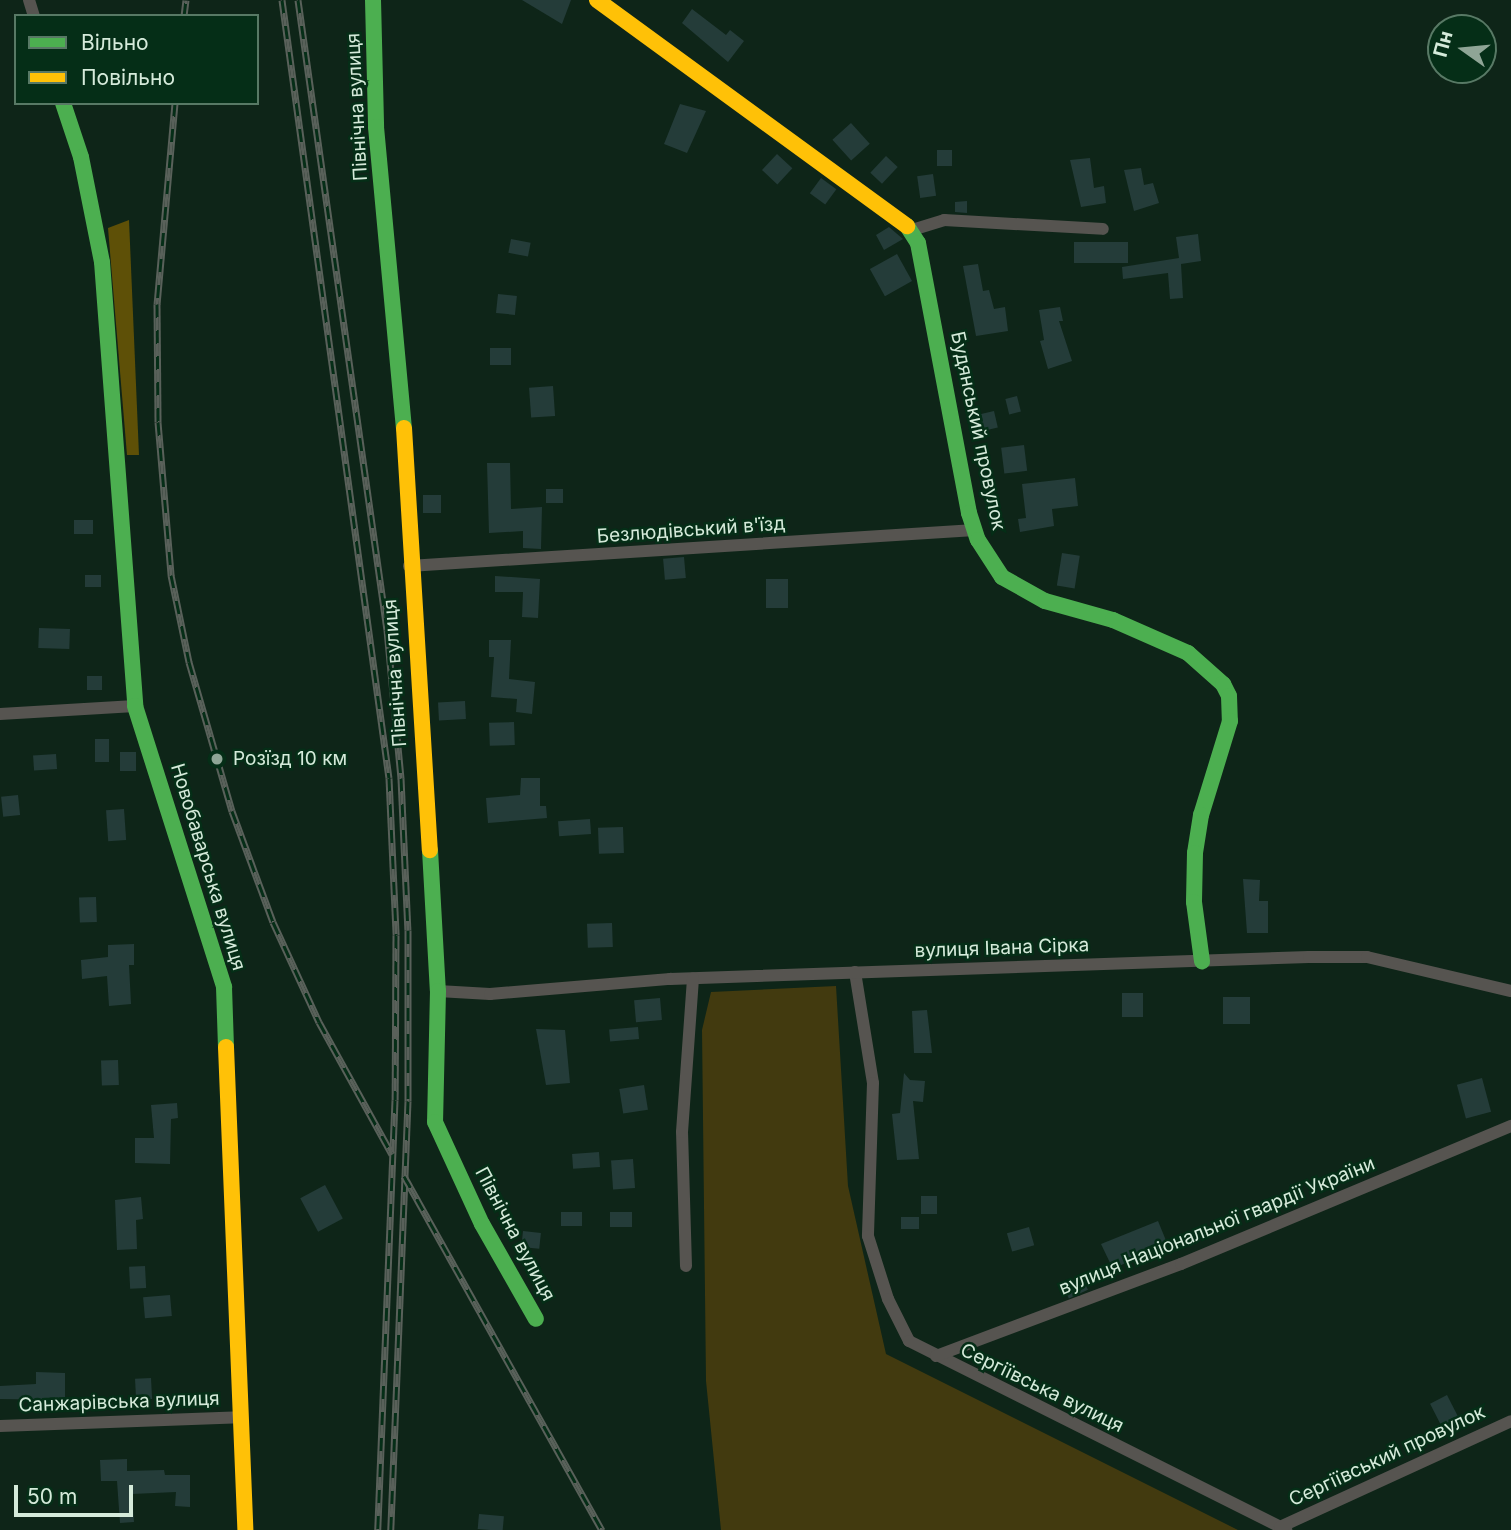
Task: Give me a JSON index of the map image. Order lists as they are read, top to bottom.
{
  "streets": {
    "street": [
      "Північна вулиця",
      "Будянський провулок",
      "Безлюдівський в'їзд",
      "Новобаварська вулиця",
      "вулиця Івана Сірка",
      "вулиця Національної гвардії України",
      "Сергіївська вулиця",
      "Санжарівська вулиця",
      "Сергіївський провулок"
    ]
  },
  "crossings": [
    ["Північна вулиця", "Безлюдівський в'їзд"],
    ["Північна вулиця", "вулиця Івана Сірка"],
    ["Будянський провулок", "Безлюдівський в'їзд"],
    ["Будянський провулок", "вулиця Івана Сірка"],
    ["Новобаварська вулиця", "Санжарівська вулиця"],
    ["вулиця Івана Сірка", "Сергіївська вулиця"],
    ["вулиця Національної гвардії України", "Сергіївська вулиця"],
    ["Сергіївська вулиця", "Сергіївський провулок"]
  ],
  "places": ["Розїзд 10 км"],
  "legend": ["Вільно", "Повільно"],
  "scale_bar": "50 m",
  "north": "left"
}
